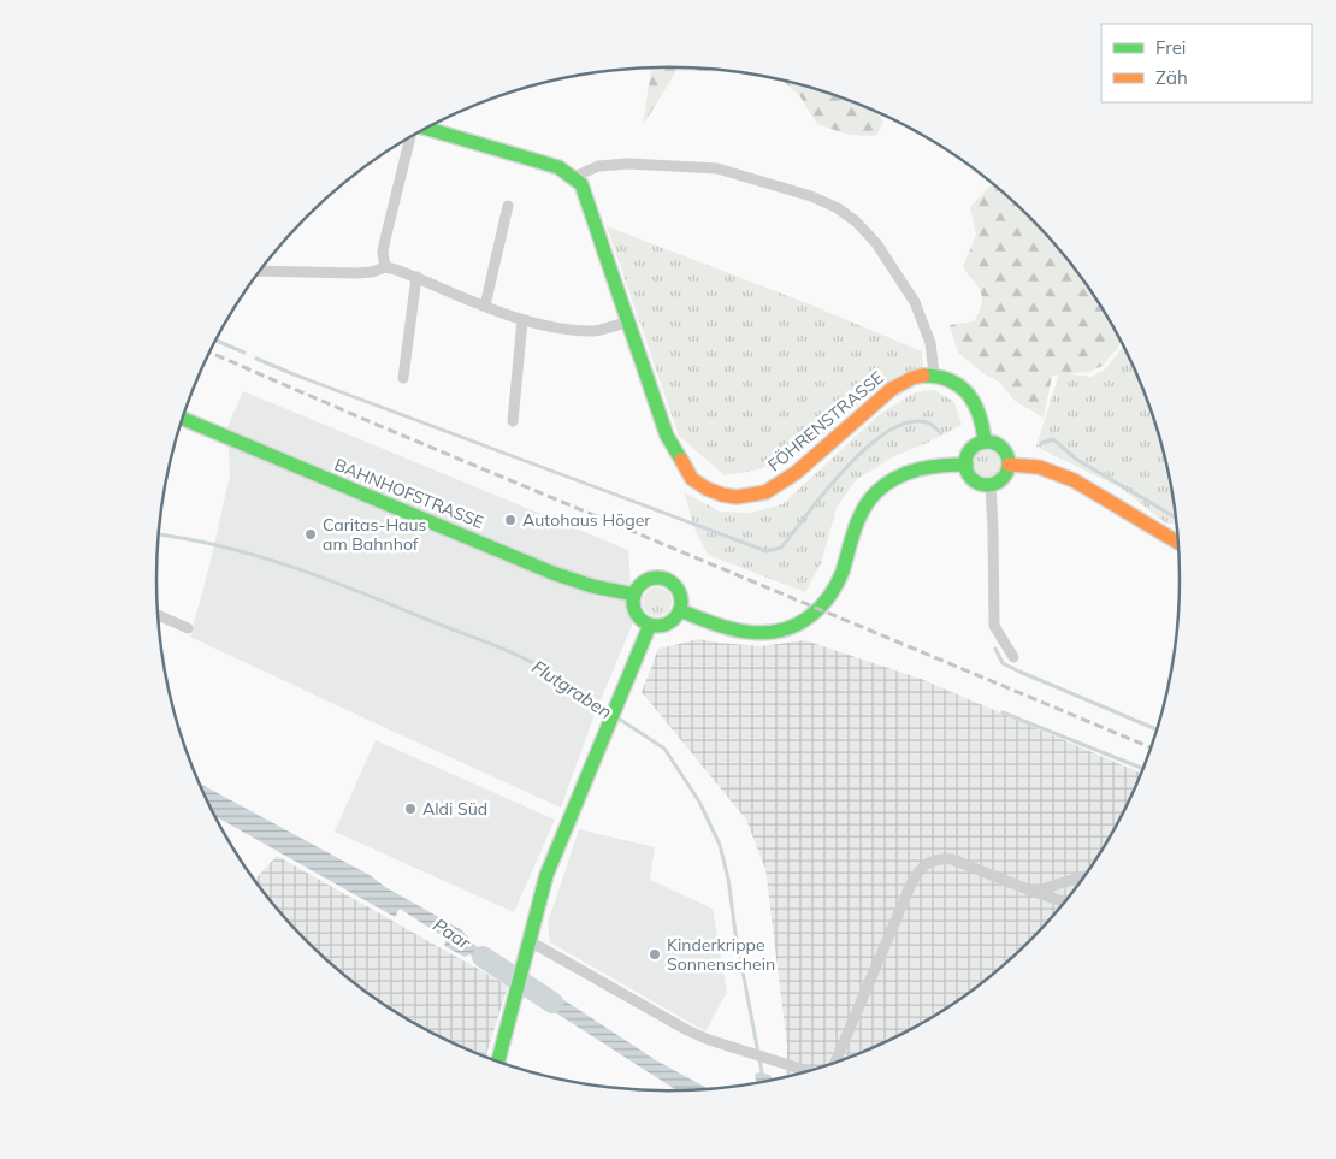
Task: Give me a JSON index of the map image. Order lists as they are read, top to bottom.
{
  "streets": {
    "street": ["FÖHRENSTRASSE", "BAHNHOFSTRASSE"]
  },
  "water": ["Flutgraben", "Paar"],
  "places": [
    "Autohaus Höger",
    "Caritas-Haus am Bahnhof",
    "Aldi Süd",
    "Kinderkrippe Sonnenschein"
  ],
  "legend": ["Frei", "Zäh"]
}
